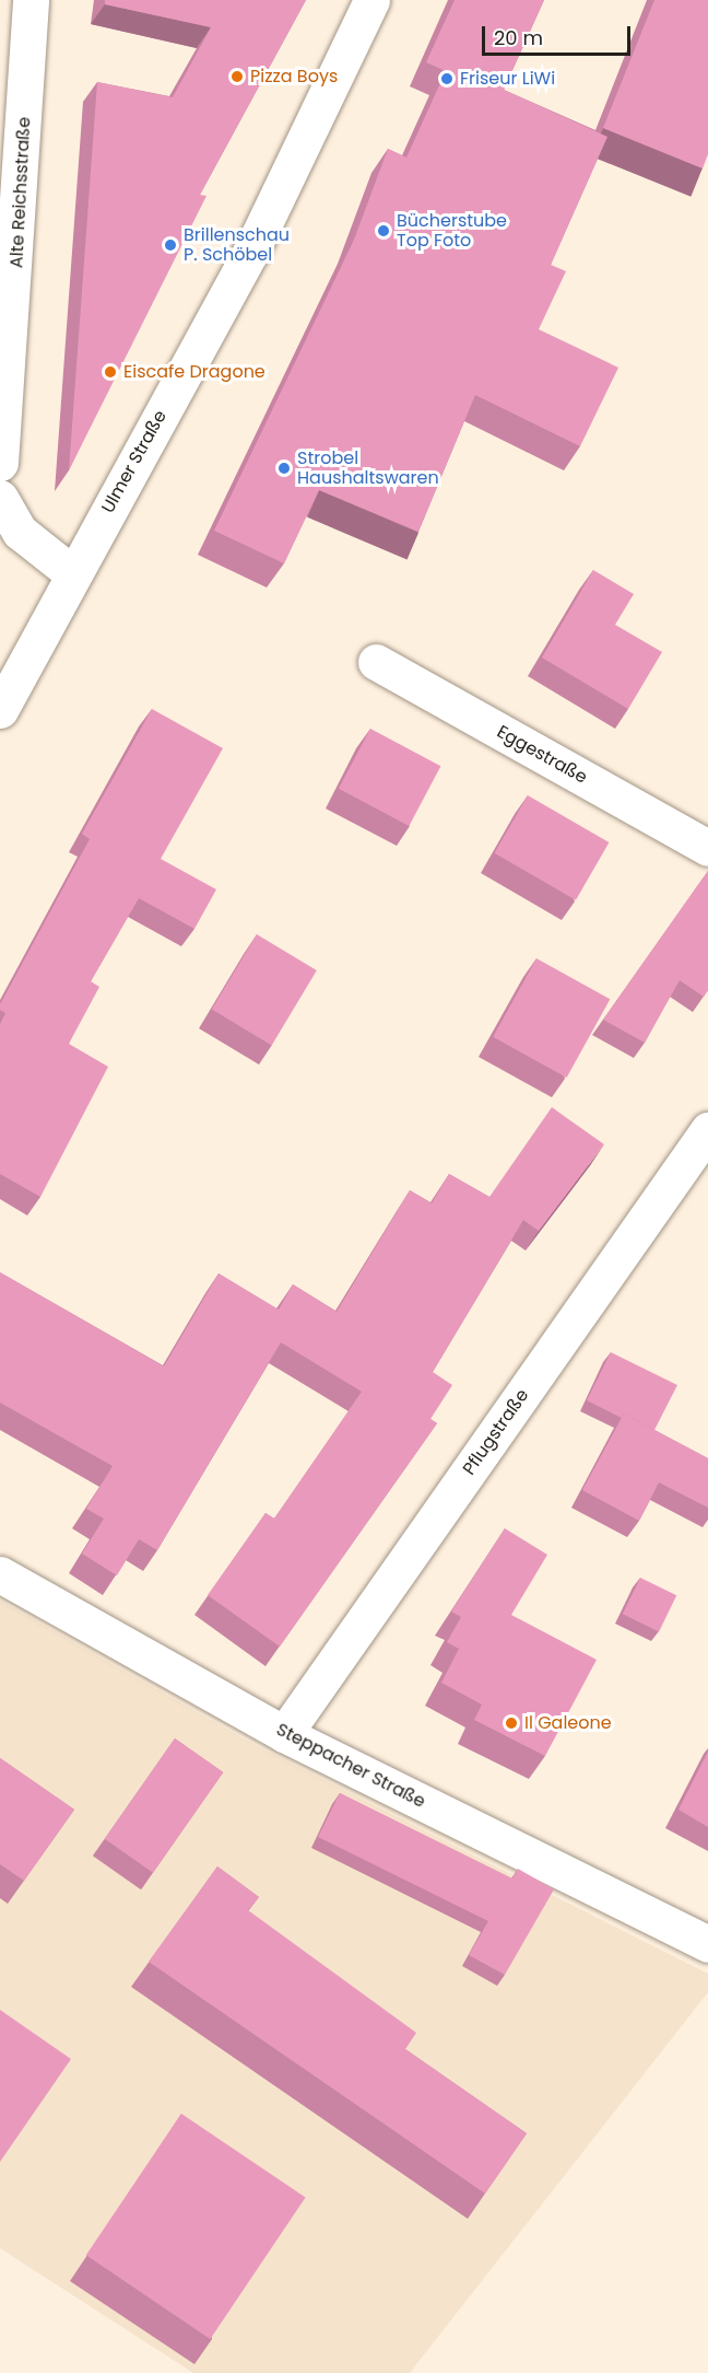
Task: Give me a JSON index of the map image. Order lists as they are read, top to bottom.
{
  "streets": {
    "street": [
      "Alte Reichsstraße",
      "Ulmer Straße",
      "Eggestraße",
      "Pflugstraße",
      "Steppacher Straße"
    ]
  },
  "crossings": [
    ["Pflugstraße", "Steppacher Straße"]
  ],
  "places": [
    "Pizza Boys",
    "Friseur LiWi",
    "Bücherstube Top Foto",
    "Brillenschau P. Schöbel",
    "Eiscafe Dragone",
    "Strobel Haushaltswaren",
    "Il Galeone"
  ],
  "scale_bar": "20 m"
}
